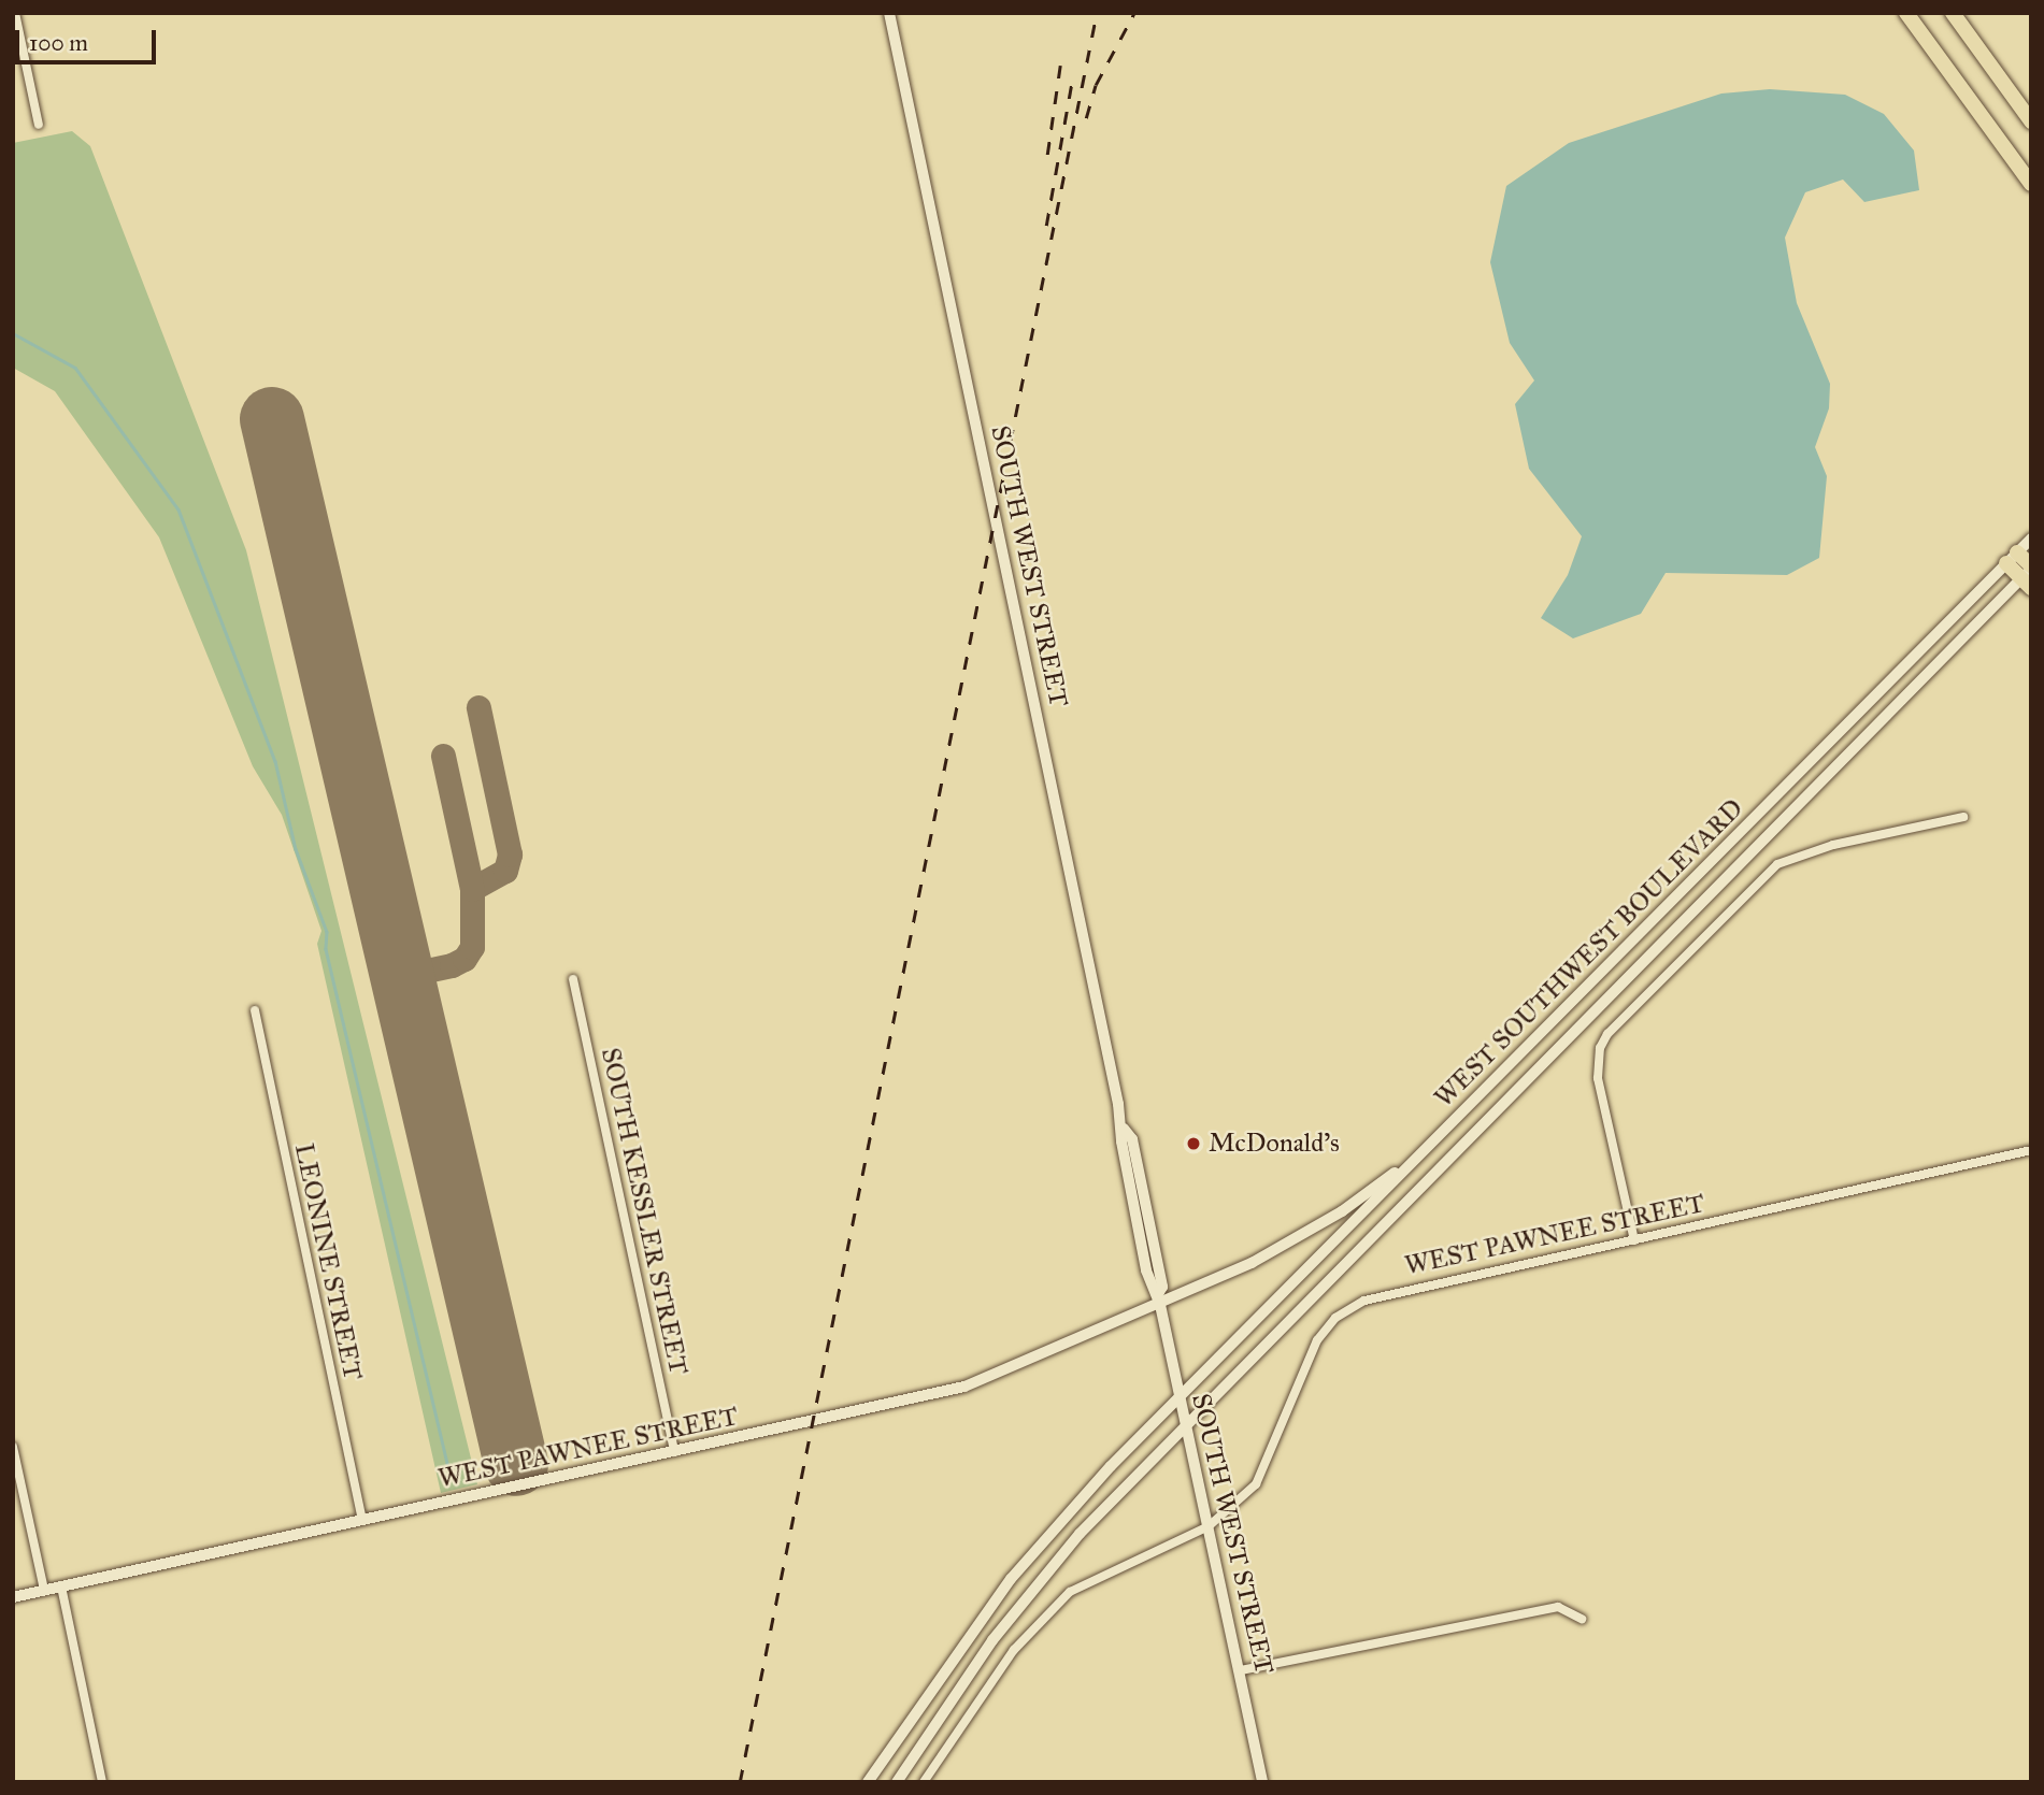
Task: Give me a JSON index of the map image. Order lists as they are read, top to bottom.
{
  "streets": {
    "main road": ["SOUTH WEST STREET", "WEST SOUTHWEST BOULEVARD", "WEST PAWNEE STREET"],
    "street": ["SOUTH KESSLER STREET", "LEONINE STREET"]
  },
  "crossings": [
    ["SOUTH WEST STREET", "WEST SOUTHWEST BOULEVARD"],
    ["SOUTH WEST STREET", "WEST PAWNEE STREET"],
    ["WEST SOUTHWEST BOULEVARD", "WEST PAWNEE STREET"],
    ["SOUTH KESSLER STREET", "WEST PAWNEE STREET"],
    ["WEST PAWNEE STREET", "LEONINE STREET"]
  ],
  "places": ["McDonald's"],
  "scale_bar": "100 m"
}
